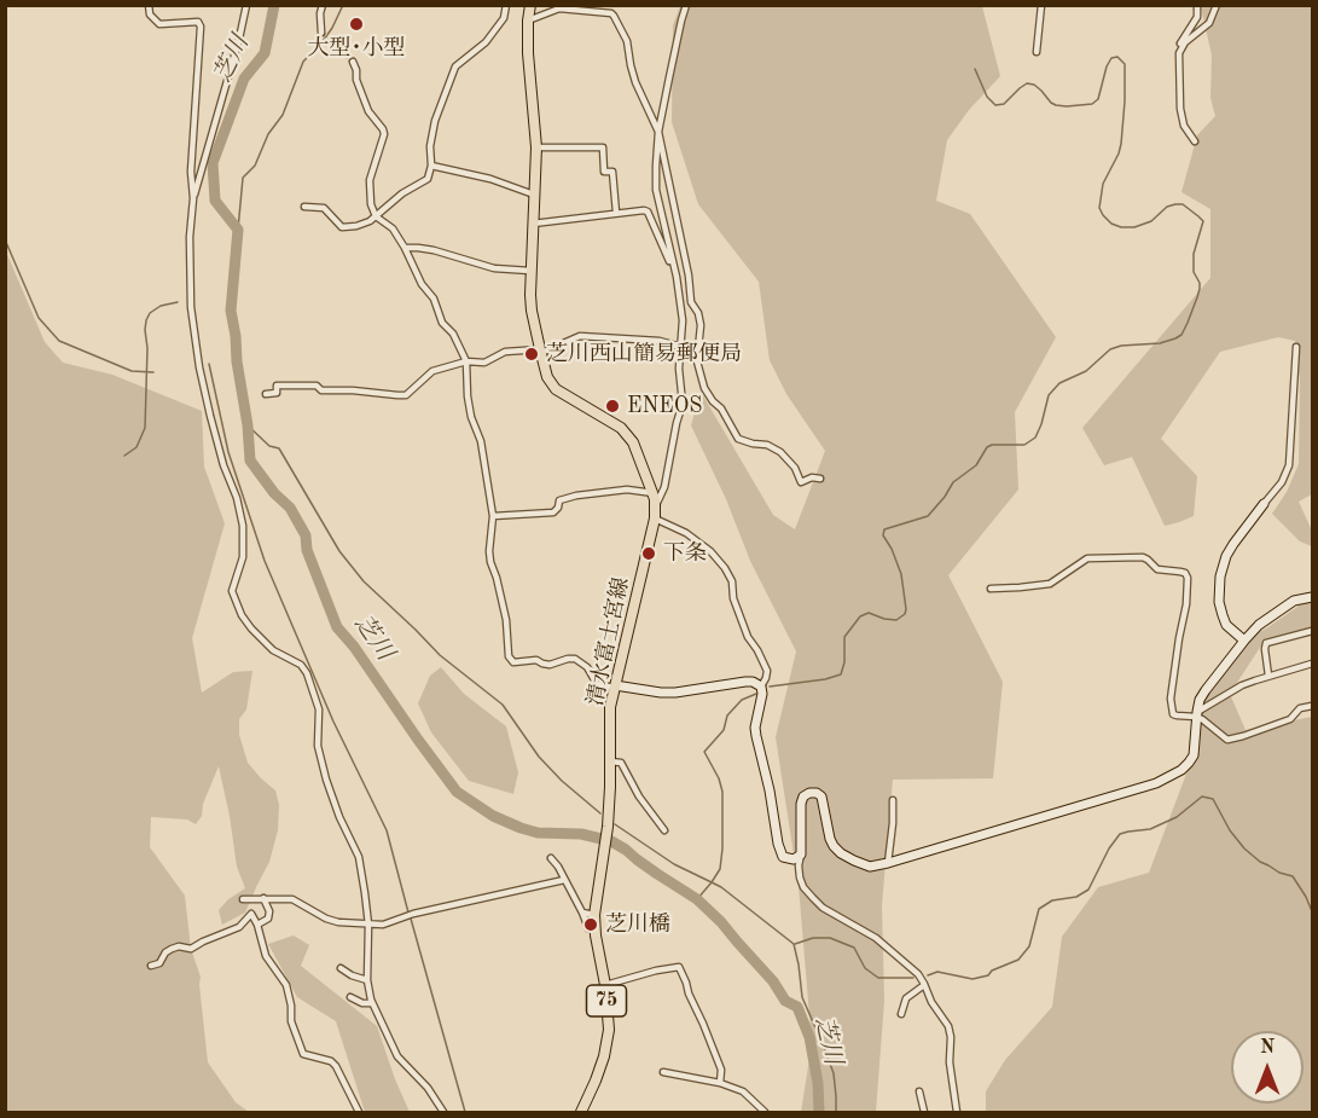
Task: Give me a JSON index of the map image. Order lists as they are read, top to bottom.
{
  "streets": {
    "main road": ["清水富士宮線", "75"]
  },
  "water": ["芝川"],
  "places": [
    "大型･小型",
    "芝川西山簡易郵便局",
    "ENEOS",
    "下条",
    "芝川橋"
  ],
  "north": "top"
}
